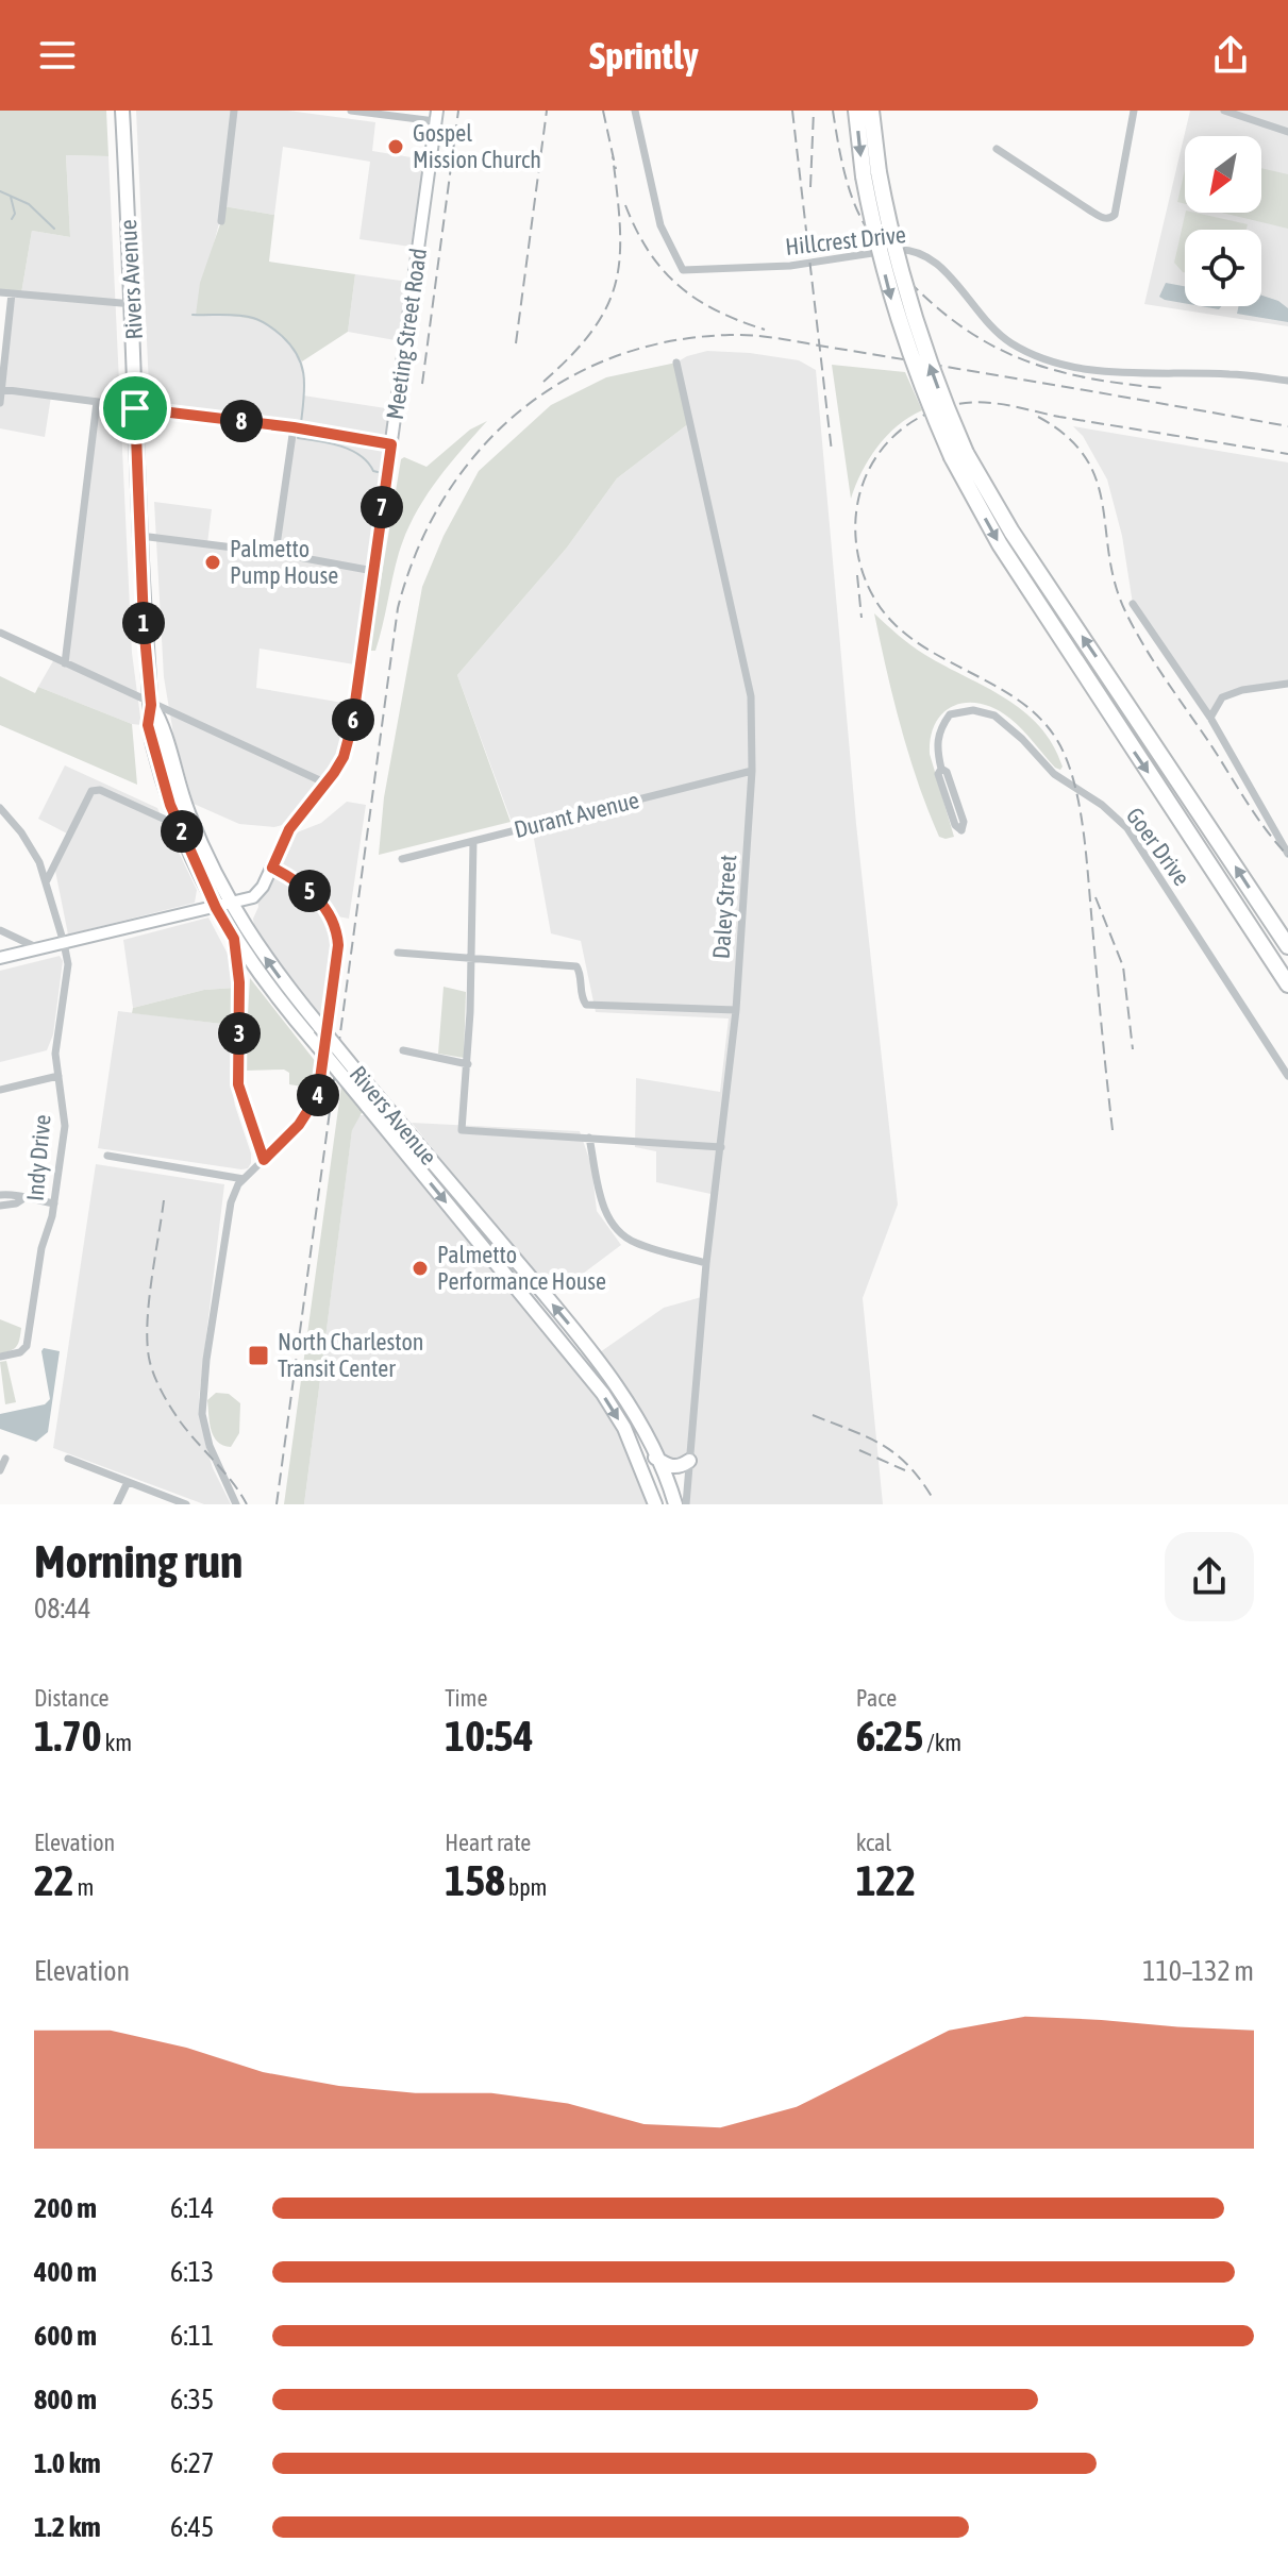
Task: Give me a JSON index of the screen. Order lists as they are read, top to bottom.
{
  "streets": {
    "main road": ["Rivers Avenue"],
    "street": [
      "Hillcrest Drive",
      "Meeting Street Road",
      "Durant Avenue",
      "Goer Drive",
      "Daley Street",
      "Indy Drive"
    ]
  },
  "crossings": [
    ["Rivers Avenue", "Meeting Street Road"],
    ["Rivers Avenue", "Daley Street"],
    ["Durant Avenue", "Daley Street"]
  ],
  "places": {
    "other": ["Gospel Mission Church", "Palmetto Pump House", "Palmetto Performance House"],
    "transit": ["North Charleston Transit Center"]
  },
  "north": "bottom left",
  "page": {
    "header": "Sprintly",
    "pins": [
      "8",
      "7",
      "1",
      "6",
      "2",
      "5",
      "3",
      "4"
    ],
    "heading": ["Morning run", "08:44"],
    "stats": [
      ["Distance", "1.70 km"],
      ["Time", "10:54"],
      ["Pace", "6:25 /km"],
      ["Elevation", "22 m"],
      ["Heart rate", "158 bpm"],
      ["kcal", "122"]
    ],
    "chart": ["Elevation", "110–132 m"],
    "list": [
      {
        "name": "200 m",
        "note": "6:14"
      },
      {
        "name": "400 m",
        "note": "6:13"
      },
      {
        "name": "600 m",
        "note": "6:11"
      },
      {
        "name": "800 m",
        "note": "6:35"
      },
      {
        "name": "1.0 km",
        "note": "6:27"
      },
      {
        "name": "1.2 km",
        "note": "6:45"
      }
    ]
  }
}
